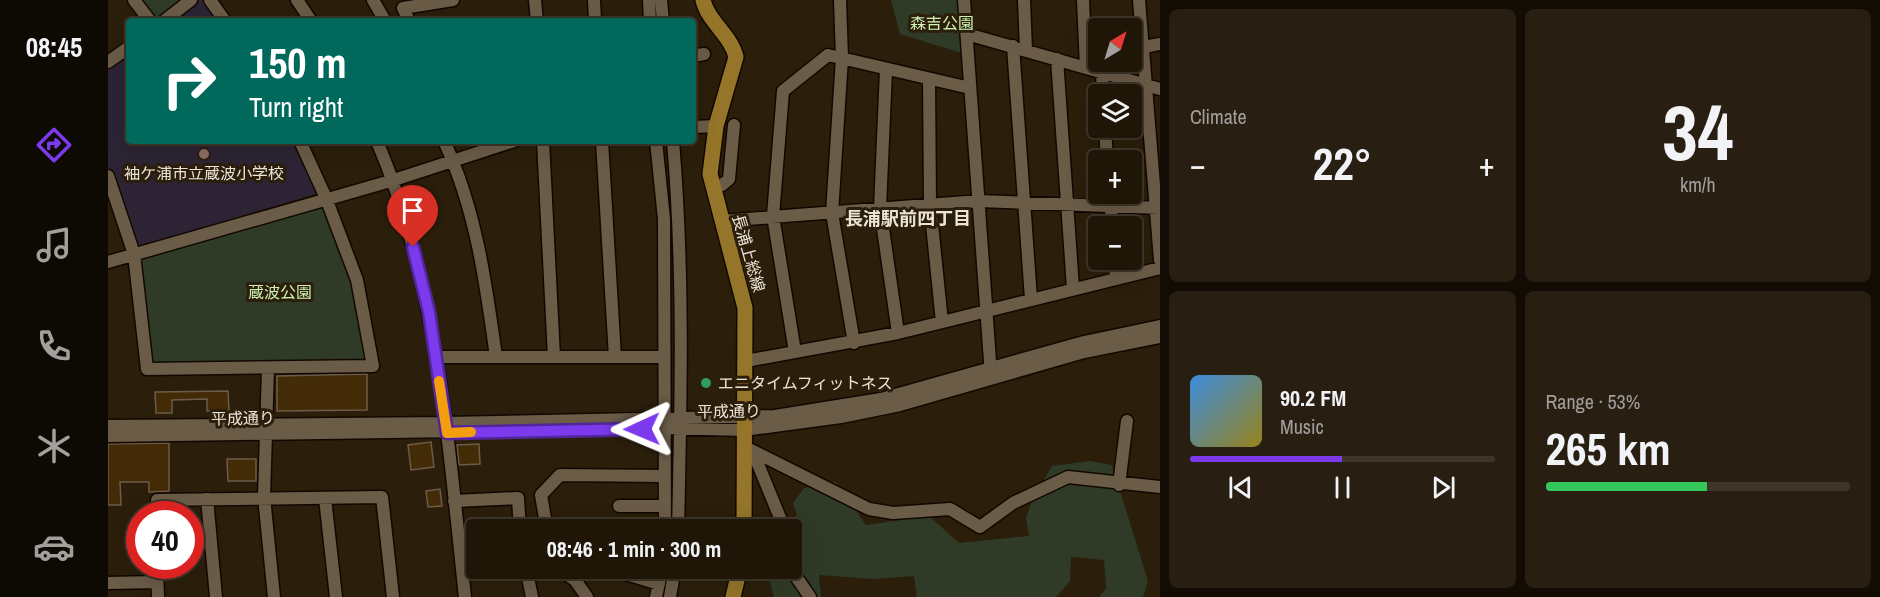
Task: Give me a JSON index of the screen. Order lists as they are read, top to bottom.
{
  "streets": {
    "main road": ["長浦上総線"],
    "street": ["平成通り"]
  },
  "crossings": [
    ["長浦上総線", "平成通り"]
  ],
  "districts": ["長浦駅前四丁目"],
  "parks": ["森吉公園", "蔵波公園"],
  "places": ["袖ケ浦市立蔵波小学校", "エニタイムフィットネス"],
  "north": "top right",
  "page": {
    "tabs": "08:45",
    "tile": [
      "Climate",
      ["34", "km/h"],
      ["Range · 53%", "265 km"]
    ],
    "map_buttons": ["+", "−"],
    "turn": ["150 m", "Turn right"],
    "heat": ["−", "22°", "+"],
    "song": ["90.2 FM", "Music"],
    "limit": "40",
    "trip": "08:46 · 1 min · 300 m"
  }
}
